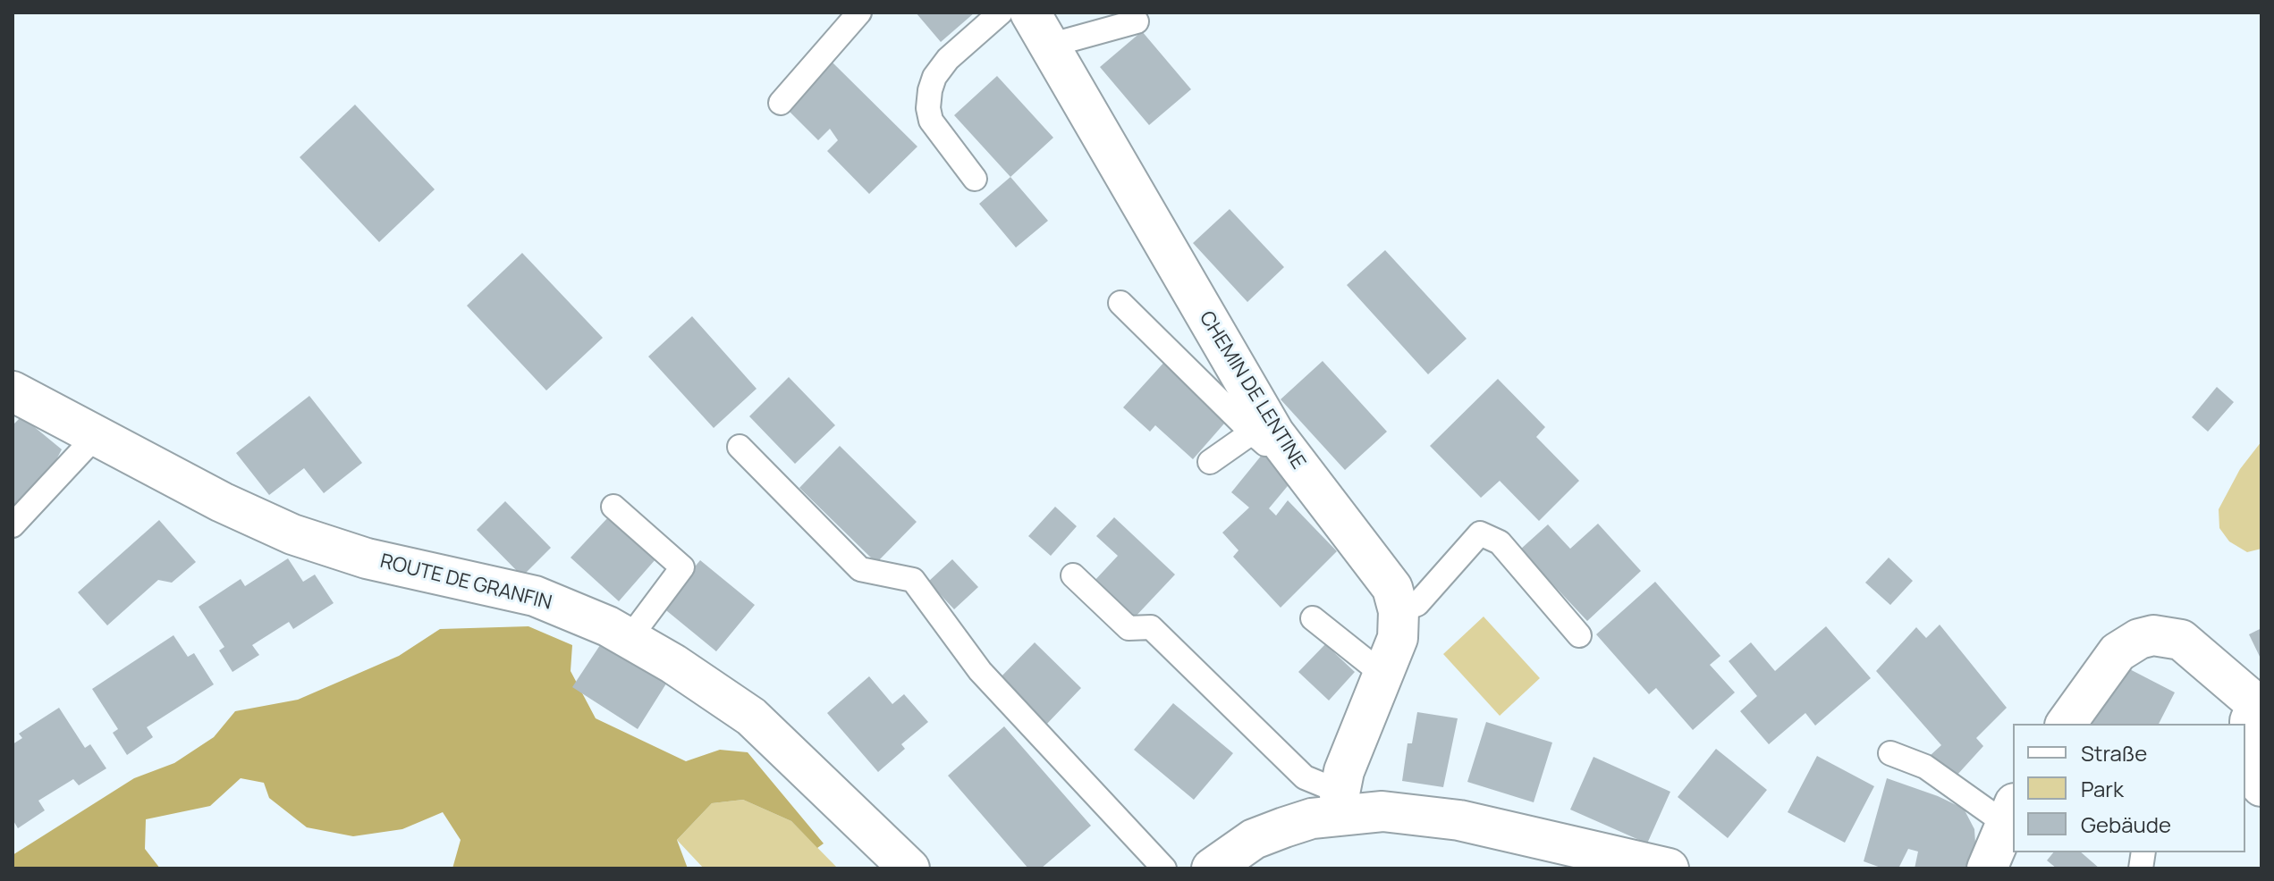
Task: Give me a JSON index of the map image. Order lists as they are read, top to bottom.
{
  "streets": {
    "street": ["CHEMIN DE LENTINE", "ROUTE DE GRANFIN"]
  },
  "legend": ["Straße", "Park", "Gebäude"]
}
